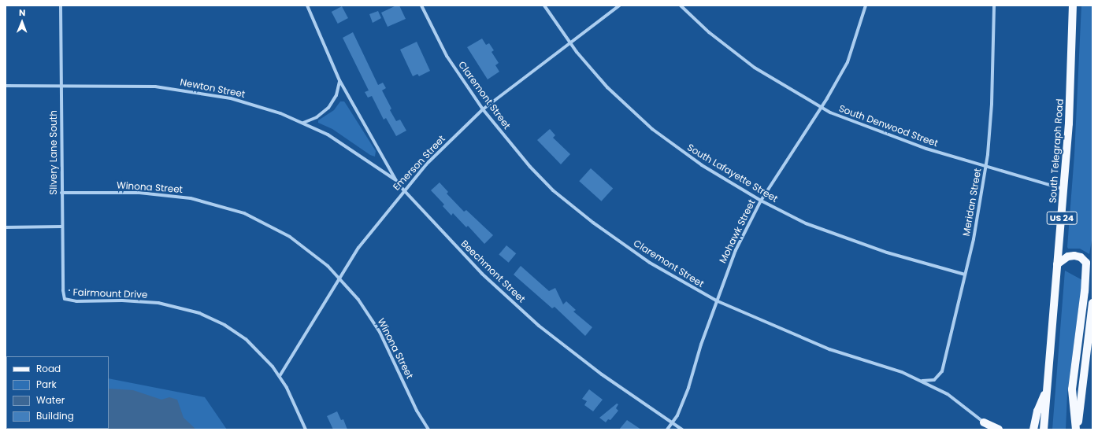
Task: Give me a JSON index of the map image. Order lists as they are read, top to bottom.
{
  "streets": {
    "main road": ["South Telegraph Road", "US 24"],
    "street": [
      "Newton Street",
      "Claremont Street",
      "South Denwood Street",
      "Silvery Lane South",
      "Emerson Street",
      "South Lafayette Street",
      "Winona Street",
      "Meridan Street",
      "Mohawk Street",
      "Beechmont Street",
      "Fairmount Drive"
    ]
  },
  "crossings": [
    ["Newton Street", "Silvery Lane South"],
    ["Newton Street", "Beechmont Street"],
    ["Claremont Street", "Emerson Street"],
    ["Claremont Street", "Meridan Street"],
    ["Claremont Street", "Mohawk Street"],
    ["South Denwood Street", "South Telegraph Road"],
    ["South Denwood Street", "Meridan Street"],
    ["South Denwood Street", "Mohawk Street"],
    ["Silvery Lane South", "Winona Street"],
    ["Silvery Lane South", "Fairmount Drive"],
    ["Emerson Street", "South Lafayette Street"],
    ["Emerson Street", "Winona Street"],
    ["Emerson Street", "Beechmont Street"],
    ["Emerson Street", "Fairmount Drive"],
    ["South Lafayette Street", "Meridan Street"],
    ["South Lafayette Street", "Mohawk Street"],
    ["Mohawk Street", "Beechmont Street"]
  ],
  "legend": [
    "Road",
    "Park",
    "Water",
    "Building"
  ],
  "north": "top"
}
